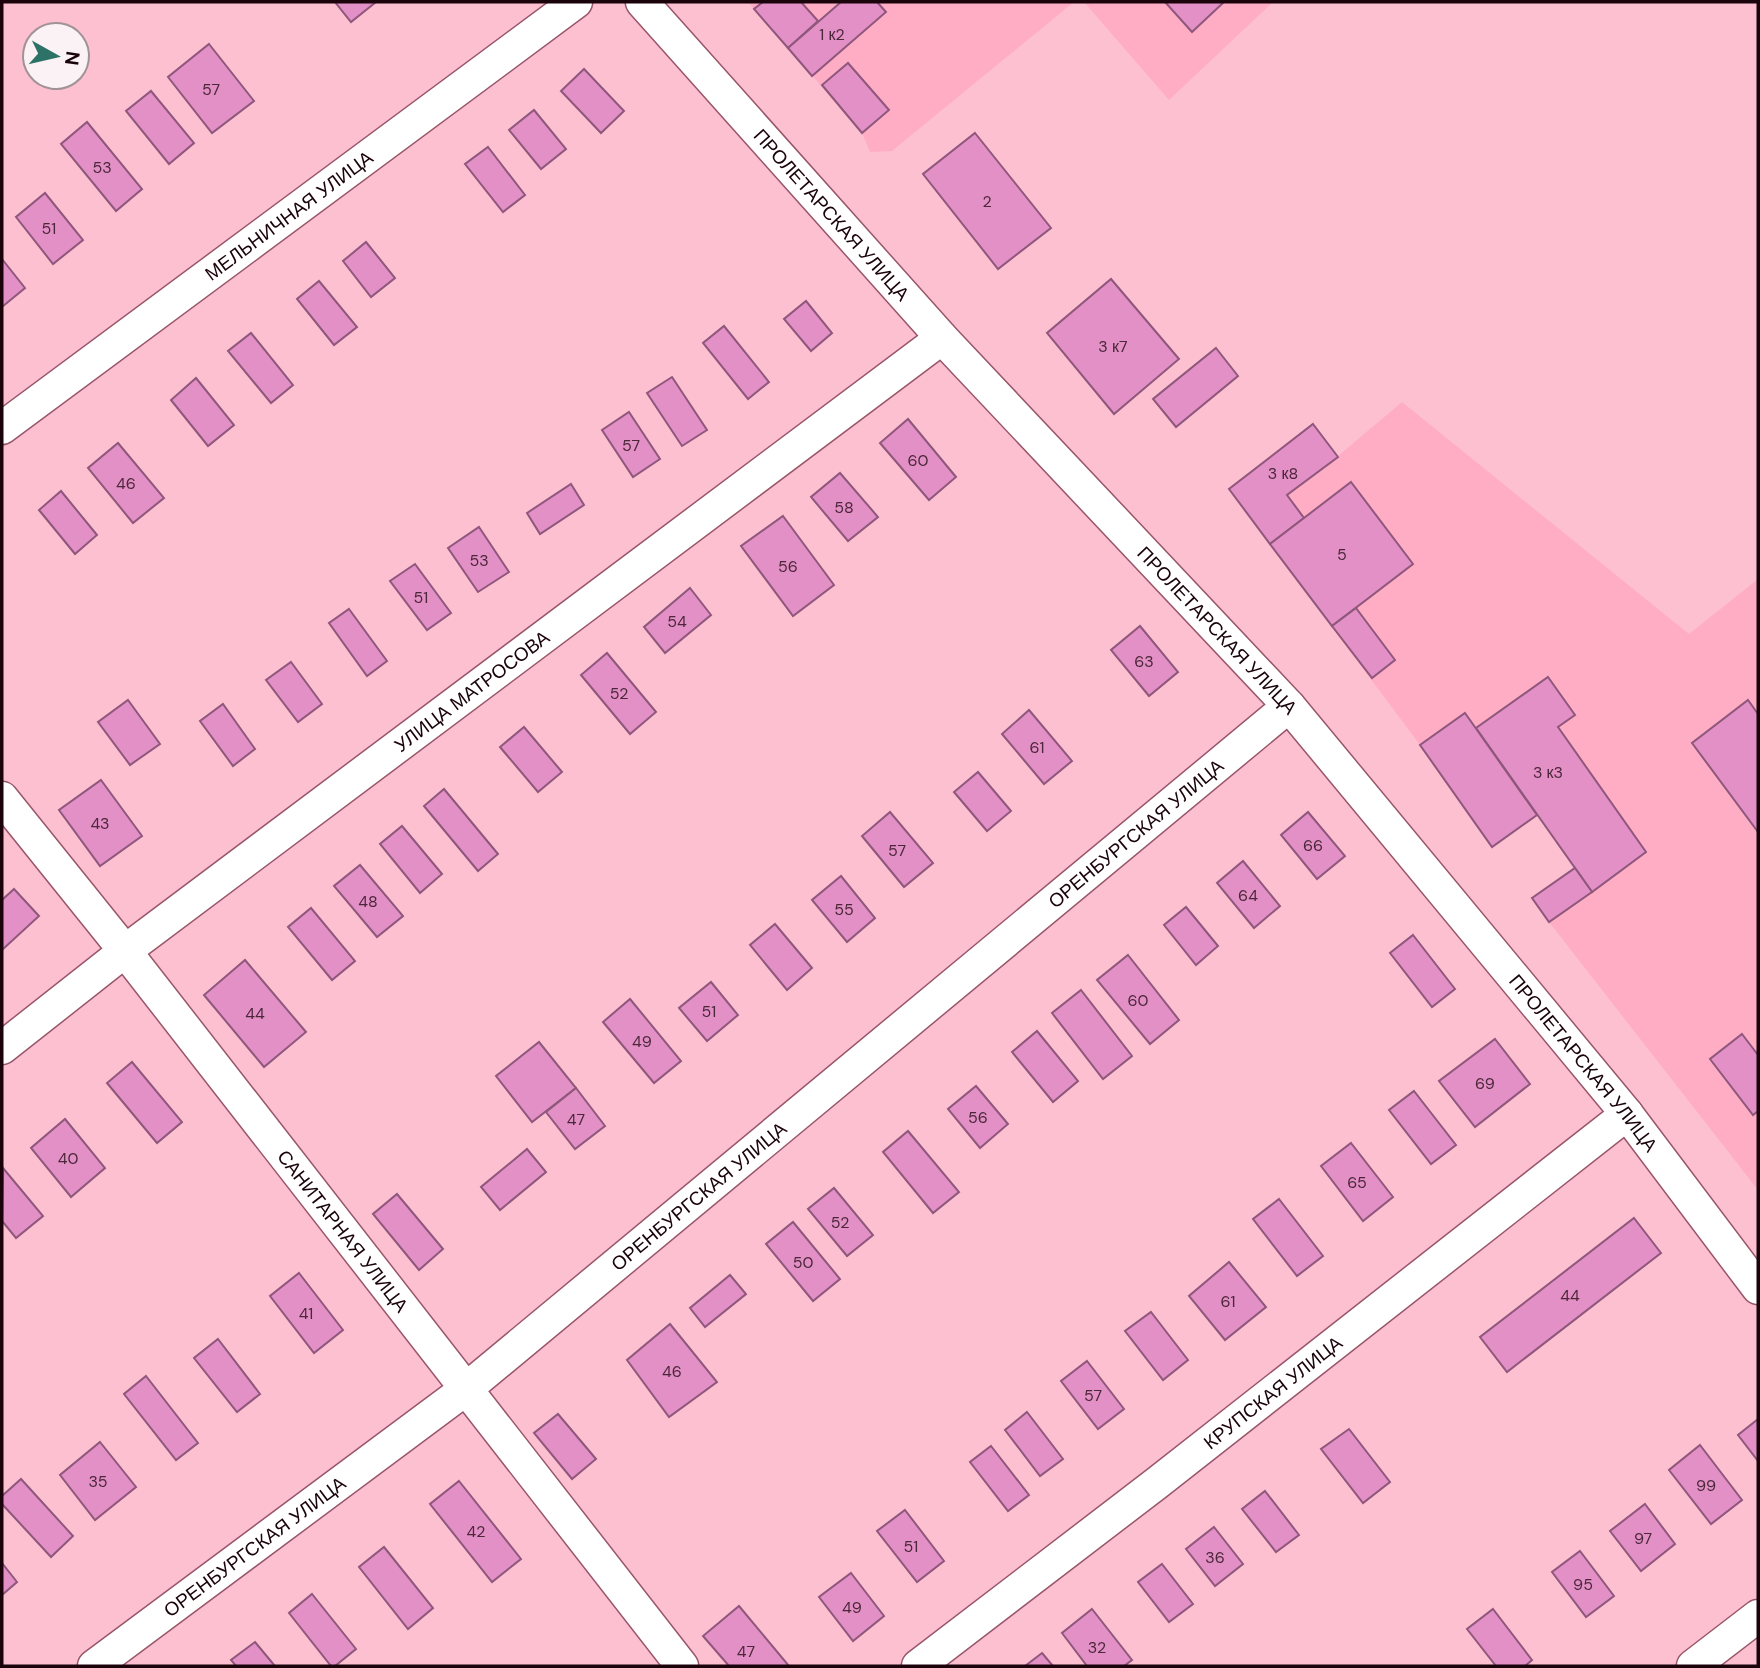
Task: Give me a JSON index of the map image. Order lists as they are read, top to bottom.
{
  "streets": {
    "street": [
      "ПРОЛЕТАРСКАЯ УЛИЦА",
      "МЕЛЬНИЧНАЯ УЛИЦА",
      "УЛИЦА МАТРОСОВА",
      "ОРЕНБУРГСКАЯ УЛИЦА",
      "САНИТАРНАЯ УЛИЦА",
      "КРУПСКАЯ УЛИЦА"
    ]
  },
  "crossings": [
    ["ПРОЛЕТАРСКАЯ УЛИЦА", "УЛИЦА МАТРОСОВА"],
    ["ПРОЛЕТАРСКАЯ УЛИЦА", "ОРЕНБУРГСКАЯ УЛИЦА"],
    ["ПРОЛЕТАРСКАЯ УЛИЦА", "КРУПСКАЯ УЛИЦА"],
    ["УЛИЦА МАТРОСОВА", "САНИТАРНАЯ УЛИЦА"],
    ["ОРЕНБУРГСКАЯ УЛИЦА", "САНИТАРНАЯ УЛИЦА"]
  ],
  "house_numbers": [
    "1 к2",
    "57",
    "53",
    "2",
    "51",
    "3 к7",
    "57",
    "60",
    "3 к8",
    "46",
    "58",
    "5",
    "53",
    "56",
    "51",
    "54",
    "63",
    "52",
    "61",
    "3 к3",
    "43",
    "66",
    "57",
    "64",
    "48",
    "55",
    "60",
    "51",
    "44",
    "49",
    "69",
    "56",
    "47",
    "40",
    "65",
    "52",
    "50",
    "44",
    "61",
    "41",
    "46",
    "57",
    "35",
    "99",
    "42",
    "97",
    "51",
    "36",
    "95",
    "49",
    "32",
    "47"
  ],
  "north": "right"
}
